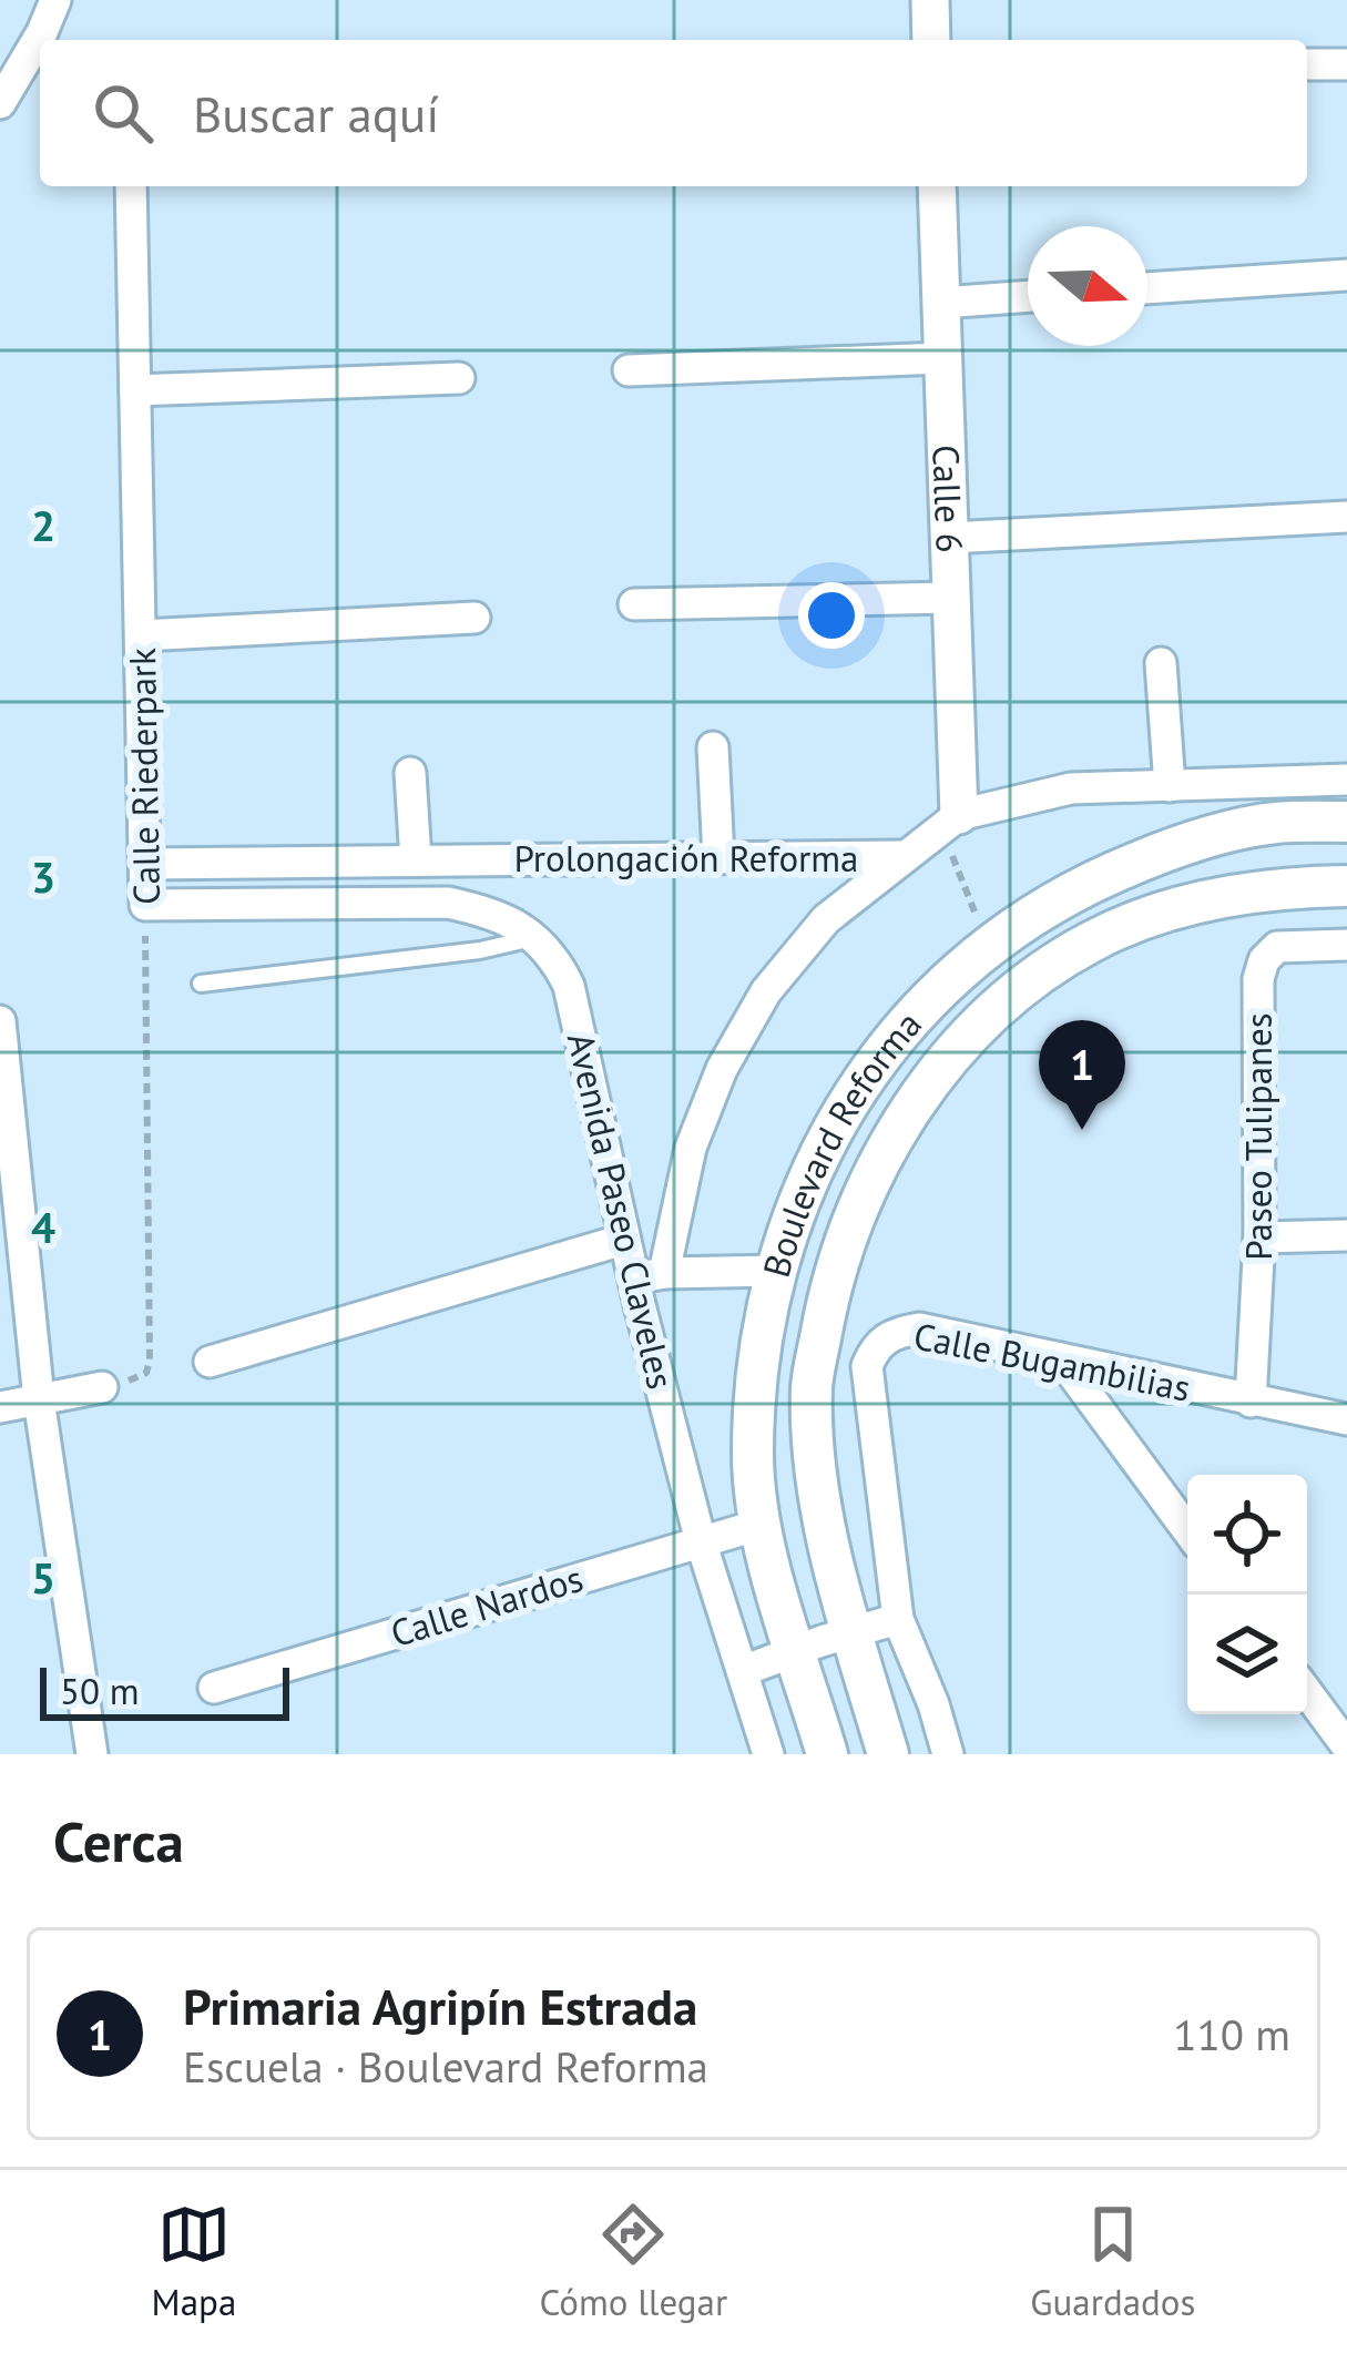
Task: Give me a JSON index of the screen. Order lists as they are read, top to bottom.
{
  "streets": {
    "main road": ["Boulevard Reforma"],
    "street": [
      "Calle 6",
      "Calle Riederpark",
      "Prolongación Reforma",
      "Paseo Tulipanes",
      "Avenida Paseo Claveles",
      "Calle Bugambilias",
      "Calle Nardos"
    ]
  },
  "crossings": [
    ["Calle Riederpark", "Prolongación Reforma"],
    ["Calle Riederpark", "Avenida Paseo Claveles"],
    ["Paseo Tulipanes", "Calle Bugambilias"],
    ["Boulevard Reforma", "Calle Nardos"],
    ["Avenida Paseo Claveles", "Calle Nardos"]
  ],
  "scale_bar": "50 m",
  "north": "right",
  "page": {
    "search": "Buscar aquí",
    "pins": "1",
    "scale": "50 m",
    "heading": "Cerca",
    "list": [
      {
        "mark": "1",
        "name": "Primaria Agripín Estrada",
        "note": "Escuela · Boulevard Reforma",
        "value": "110 m"
      }
    ],
    "nav": ["Mapa", "Cómo llegar", "Guardados"]
  },
  "grid": {
    "rows": [
      "2",
      "3",
      "4",
      "5"
    ]
  }
}
